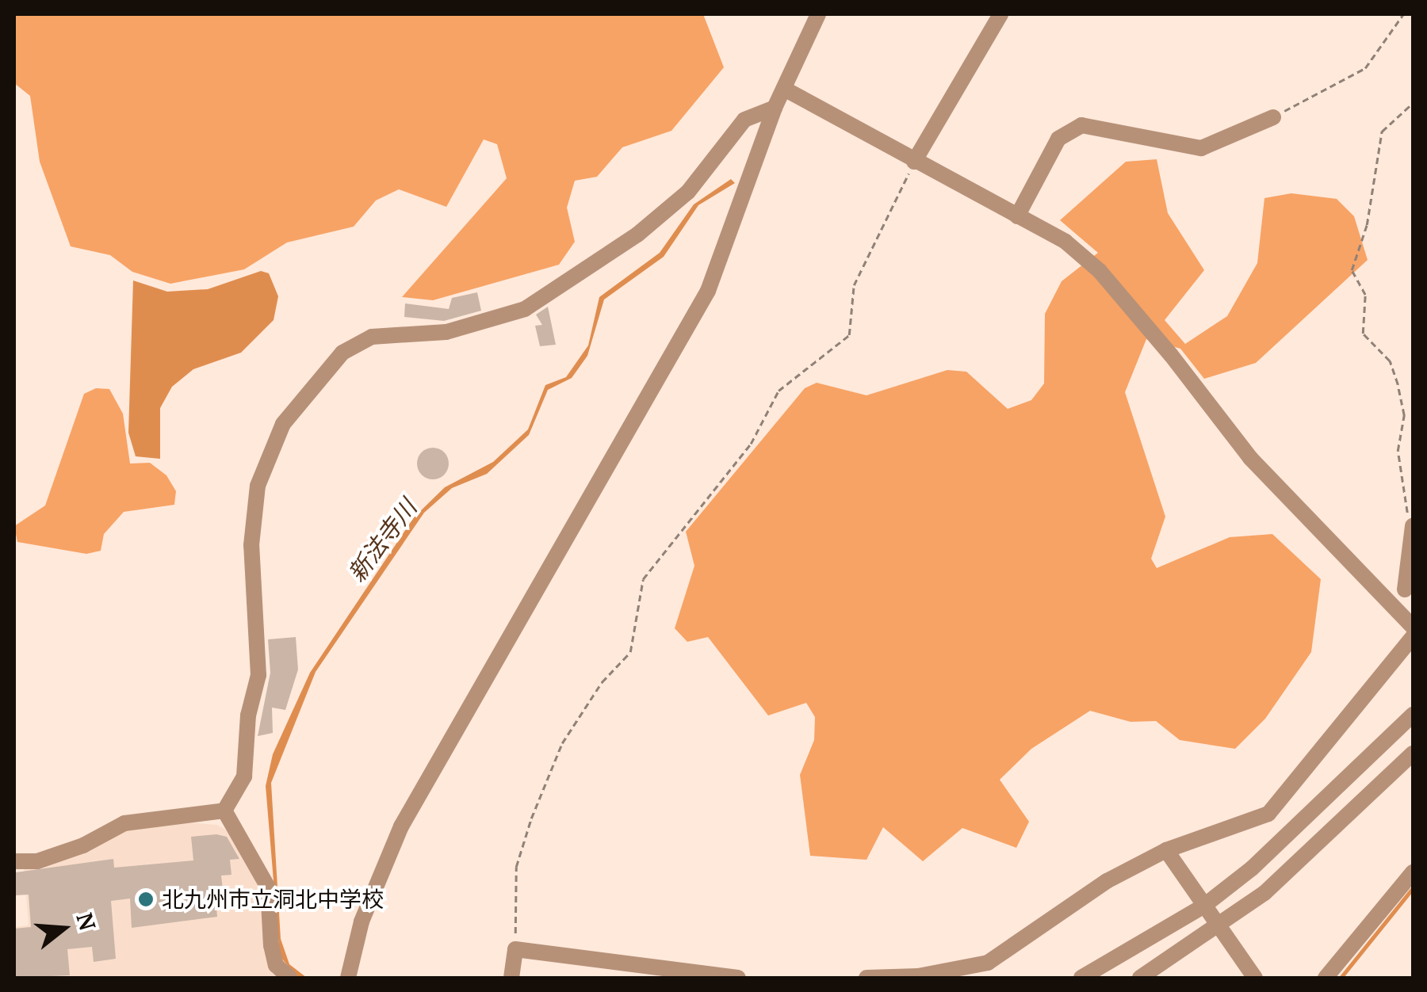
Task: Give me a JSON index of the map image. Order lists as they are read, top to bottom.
{
  "water": ["新法寺川"],
  "places": ["北九州市立洞北中学校"],
  "north": "right"
}
